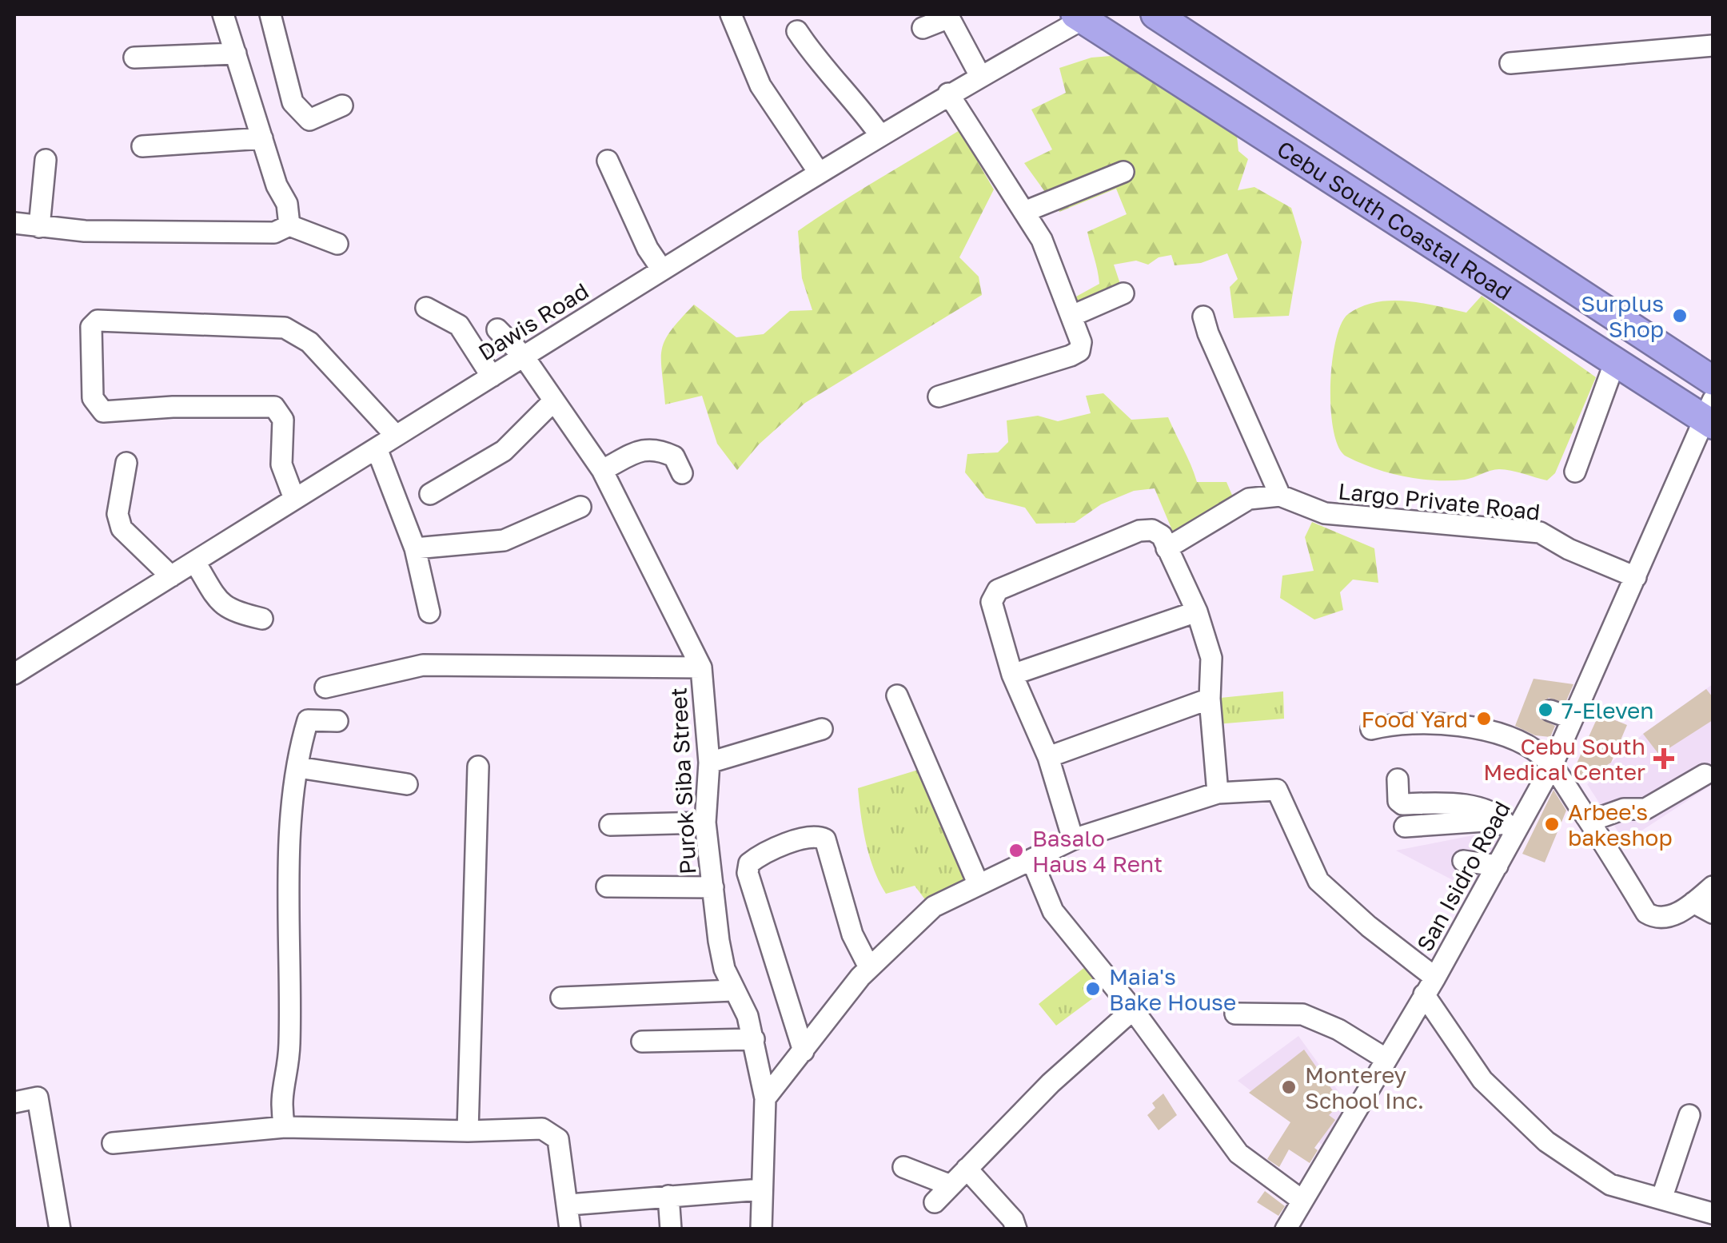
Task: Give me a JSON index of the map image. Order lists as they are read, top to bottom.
{
  "streets": {
    "highway": ["Cebu South Coastal Road"],
    "street": [
      "Dawis Road",
      "Largo Private Road",
      "Purok Siba Street",
      "San Isidro Road"
    ]
  },
  "crossings": [
    ["Cebu South Coastal Road", "Dawis Road"],
    ["Cebu South Coastal Road", "San Isidro Road"],
    ["Dawis Road", "Purok Siba Street"],
    ["Largo Private Road", "San Isidro Road"]
  ],
  "places": {
    "other": [
      "Surplus Shop",
      "7-Eleven",
      "Food Yard",
      "Arbee's bakeshop",
      "Basalo Haus 4 Rent",
      "Maia's Bake House",
      "Monterey School Inc."
    ],
    "health": ["Cebu South Medical Center"]
  }
}
